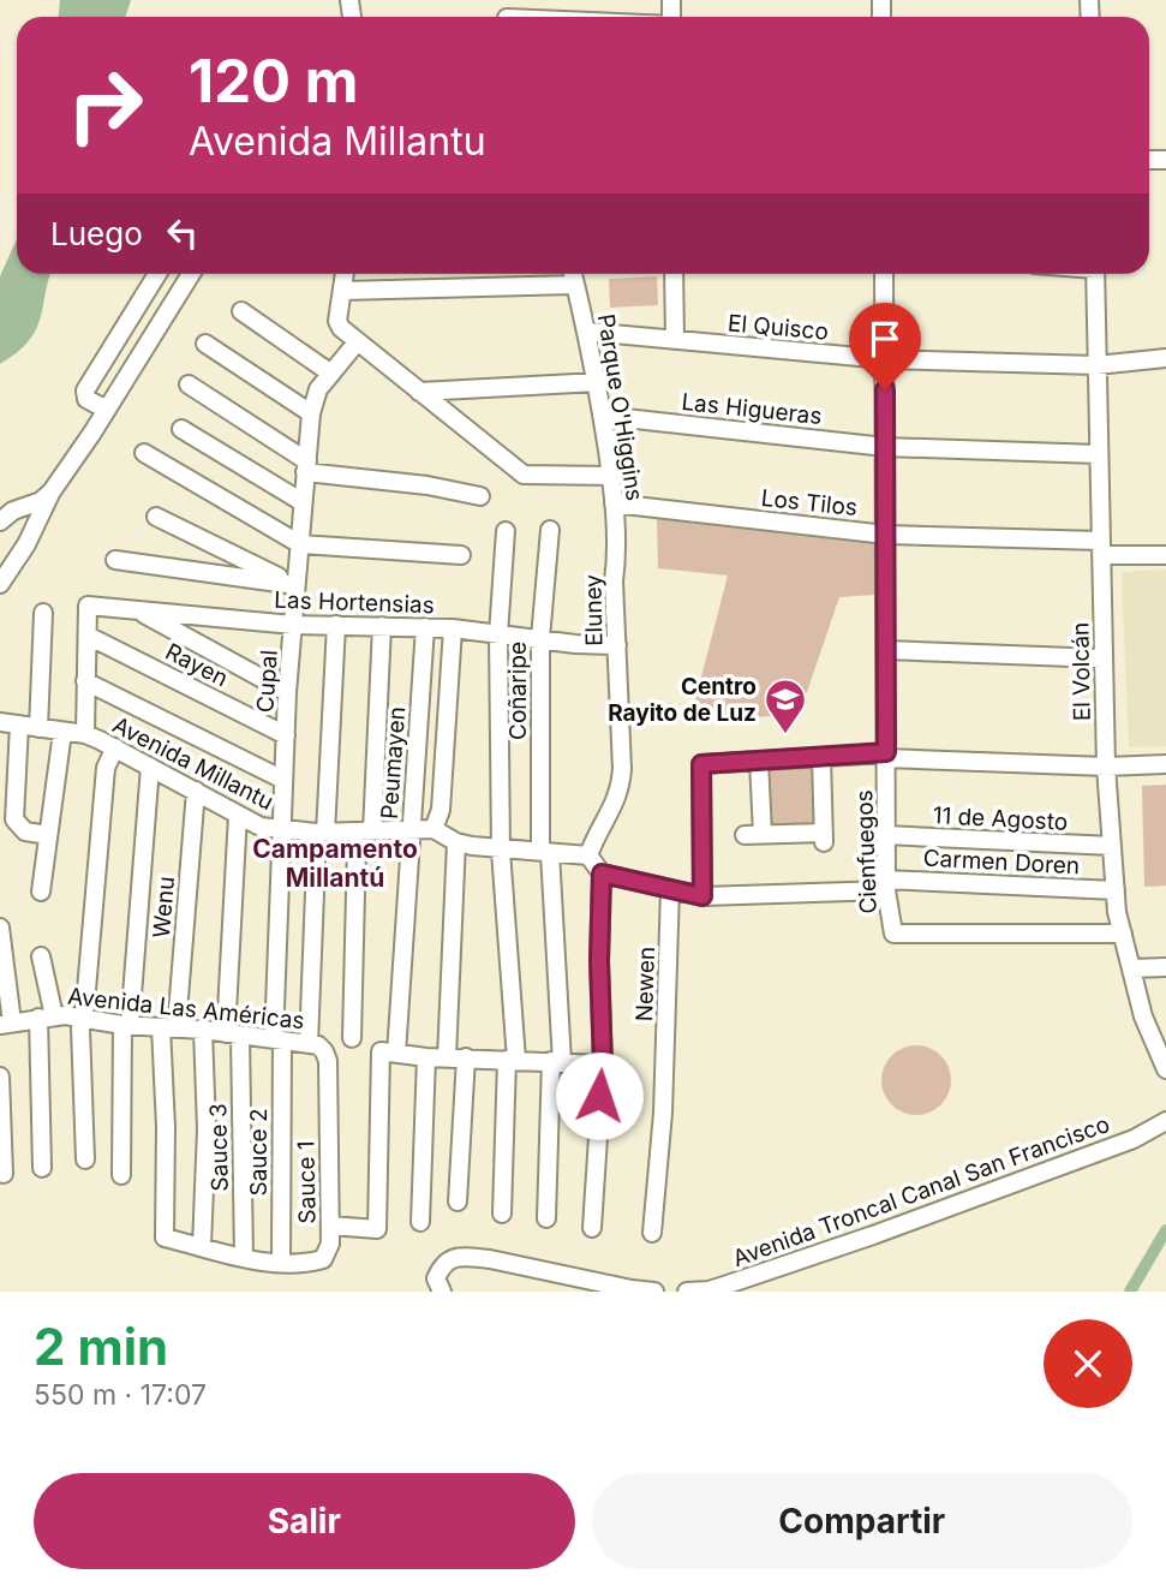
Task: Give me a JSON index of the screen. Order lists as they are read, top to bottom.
{
  "streets": {
    "street": [
      "El Quisco",
      "Parque O'Higgins",
      "Las Higueras",
      "Los Tilos",
      "Las Hortensias",
      "Eluney",
      "Rayen",
      "El Volcán",
      "Cupal",
      "Coñaripe",
      "Avenida Millantu",
      "Peumayen",
      "11 de Agosto",
      "Cienfuegos",
      "Carmen Doren",
      "Wenu",
      "Newen",
      "Avenida Las Américas",
      "Sauce 3",
      "Sauce 2",
      "Sauce 1",
      "Avenida Troncal Canal San Francisco"
    ]
  },
  "crossings": [
    ["El Quisco", "Parque O'Higgins"],
    ["El Quisco", "El Volcán"],
    ["El Quisco", "Cienfuegos"],
    ["Parque O'Higgins", "Las Higueras"],
    ["Parque O'Higgins", "Los Tilos"],
    ["Parque O'Higgins", "Eluney"],
    ["Las Higueras", "El Volcán"],
    ["Las Higueras", "Cienfuegos"],
    ["Los Tilos", "El Volcán"],
    ["Los Tilos", "Cienfuegos"],
    ["Las Hortensias", "Eluney"],
    ["Las Hortensias", "Rayen"],
    ["Las Hortensias", "Cupal"],
    ["Las Hortensias", "Coñaripe"],
    ["Las Hortensias", "Peumayen"],
    ["Las Hortensias", "Sauce 1"],
    ["Rayen", "Cupal"],
    ["El Volcán", "11 de Agosto"],
    ["El Volcán", "Cienfuegos"],
    ["El Volcán", "Carmen Doren"],
    ["Cupal", "Avenida Millantu"],
    ["Cupal", "Avenida Las Américas"],
    ["Cupal", "Sauce 2"],
    ["Avenida Millantu", "Peumayen"],
    ["Avenida Millantu", "Wenu"],
    ["Avenida Millantu", "Sauce 3"],
    ["Avenida Millantu", "Sauce 1"],
    ["Peumayen", "Sauce 1"],
    ["11 de Agosto", "Cienfuegos"],
    ["Cienfuegos", "Carmen Doren"],
    ["Wenu", "Avenida Las Américas"],
    ["Wenu", "Sauce 1"],
    ["Avenida Las Américas", "Sauce 3"],
    ["Avenida Las Américas", "Sauce 2"],
    ["Avenida Las Américas", "Sauce 1"],
    ["Sauce 3", "Sauce 1"],
    ["Sauce 2", "Sauce 1"]
  ],
  "districts": ["Campamento Millantú"],
  "places": {
    "school or university": ["Centro Rayito de Luz"]
  },
  "page": {
    "turn": ["120 m", "Avenida Millantu"],
    "then": "Luego",
    "heading": ["2 min", "550 m · 17:07"],
    "buttons": ["Salir", "Compartir"]
  }
}
